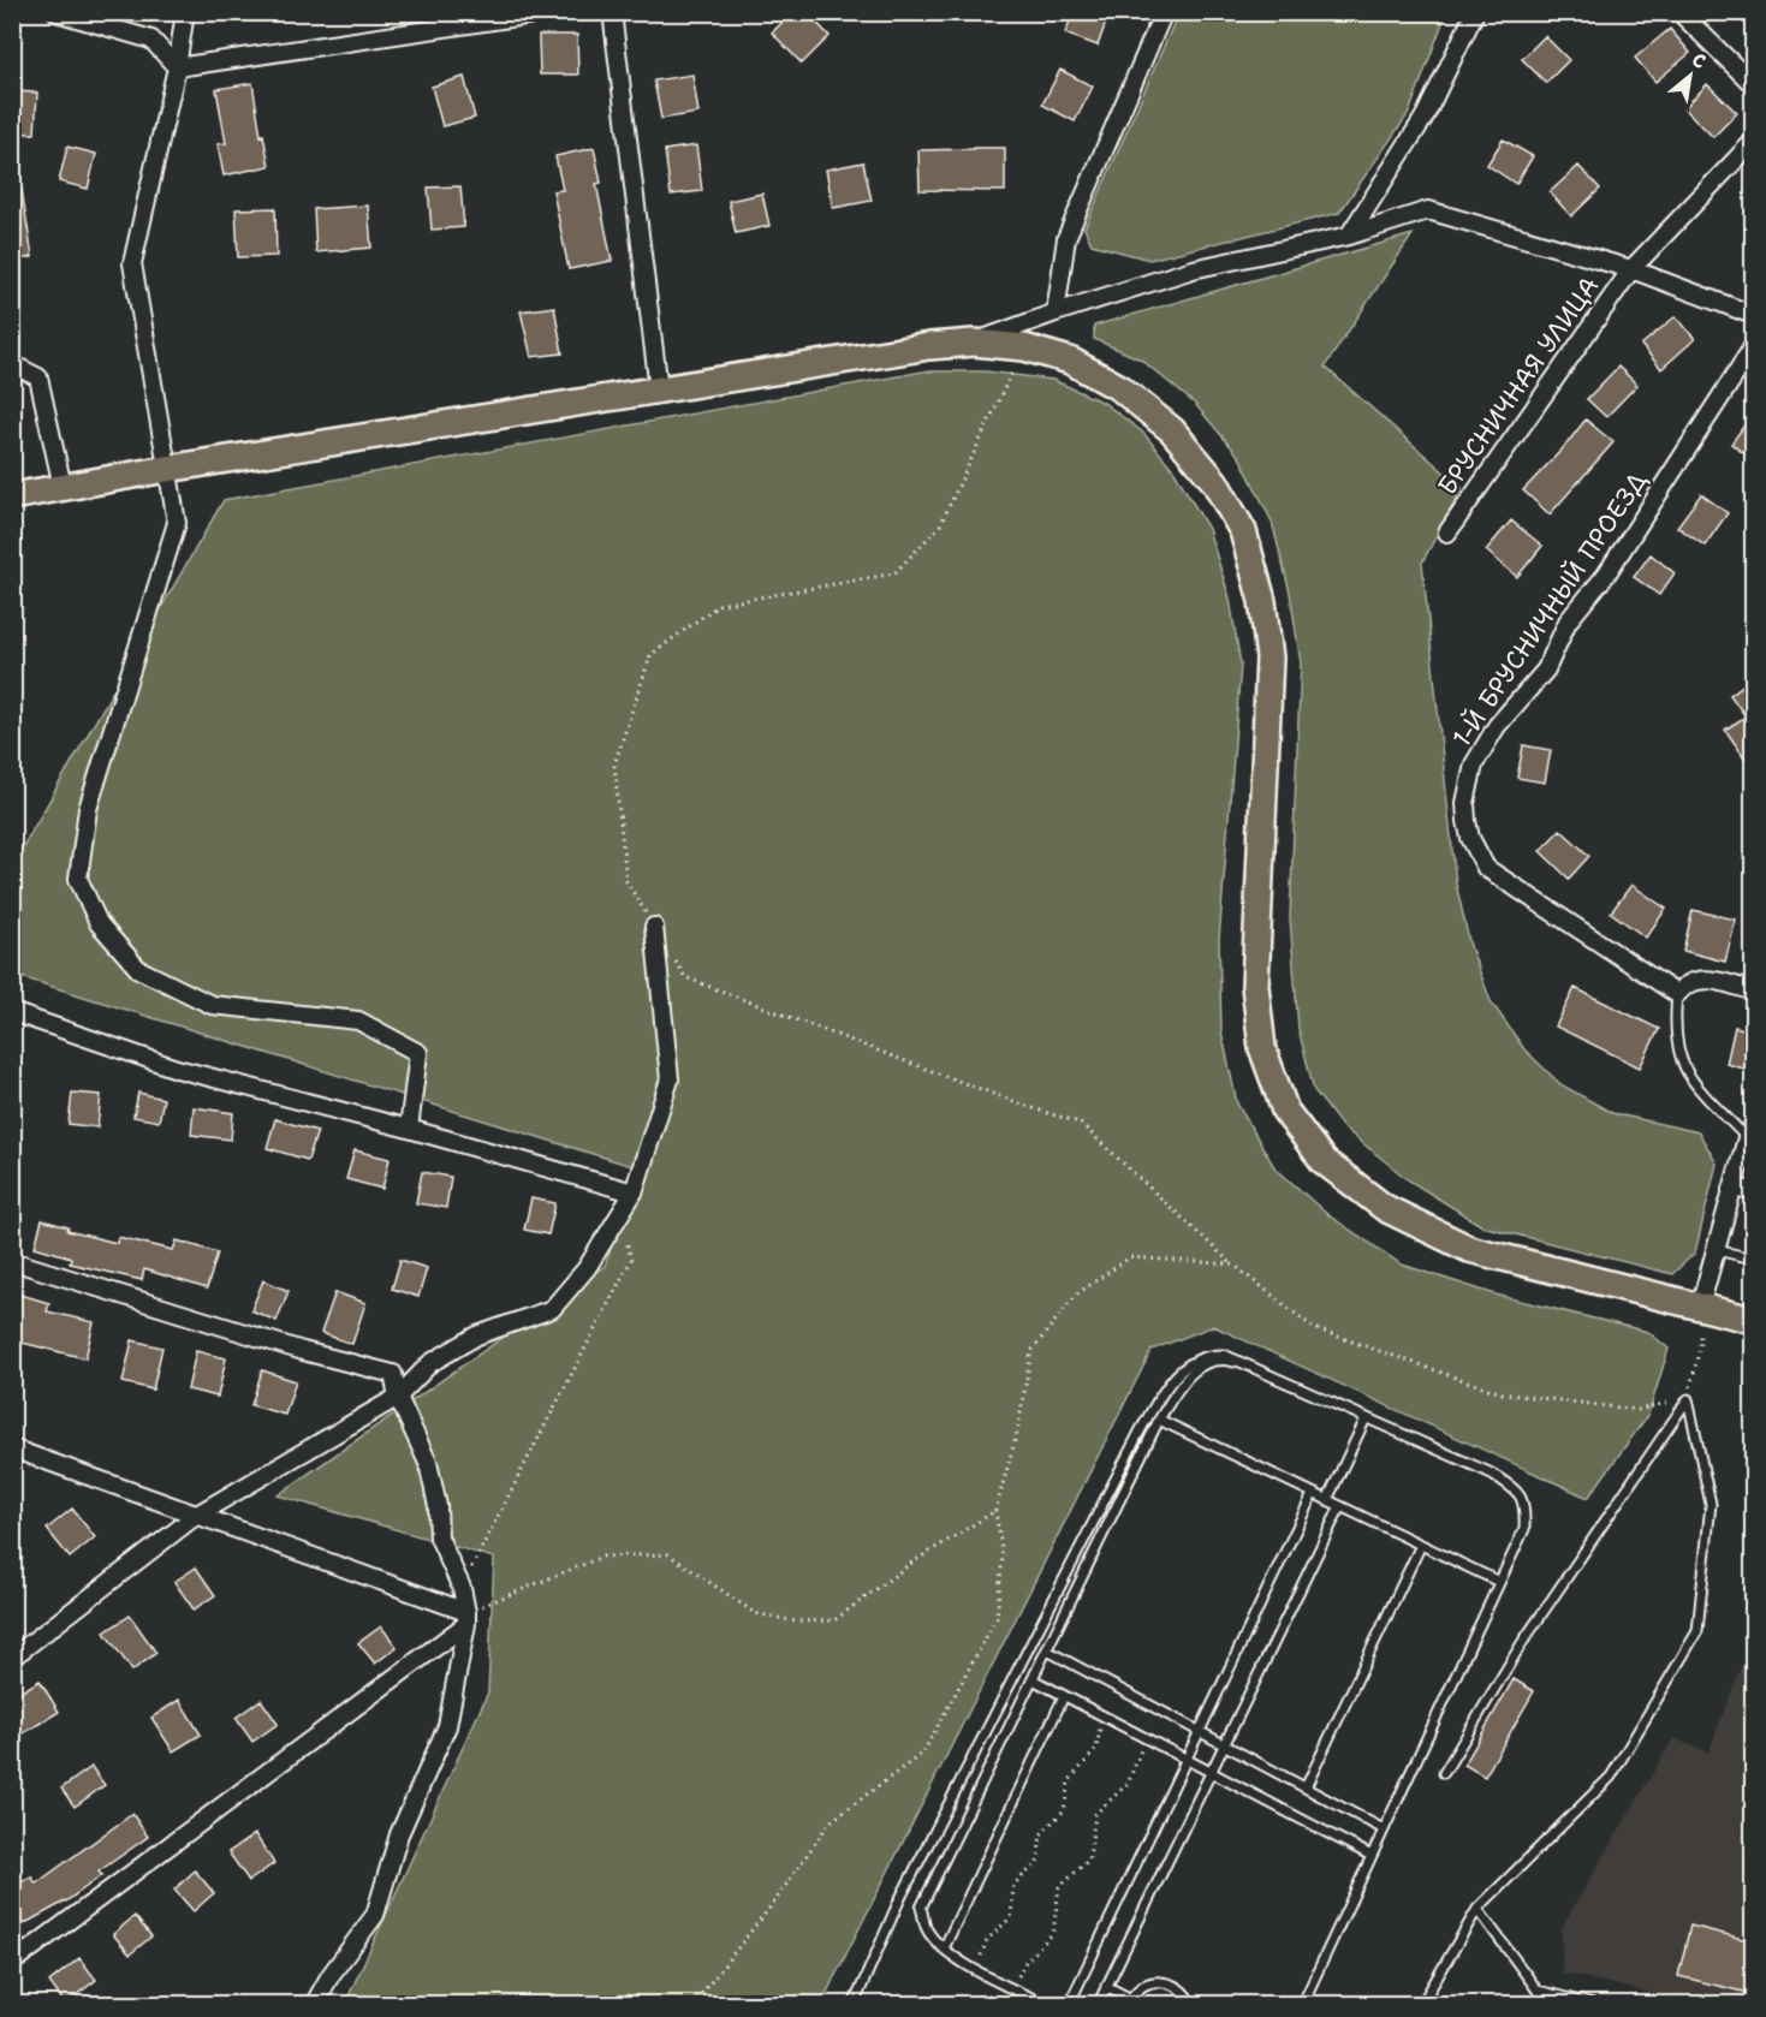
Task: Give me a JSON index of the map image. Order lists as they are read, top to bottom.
{
  "streets": {
    "street": ["БРУСНИЧНАЯ УЛИЦА", "1-Й БРУСНИЧНЫЙ ПРОЕЗД"]
  },
  "north": "top right"
}
